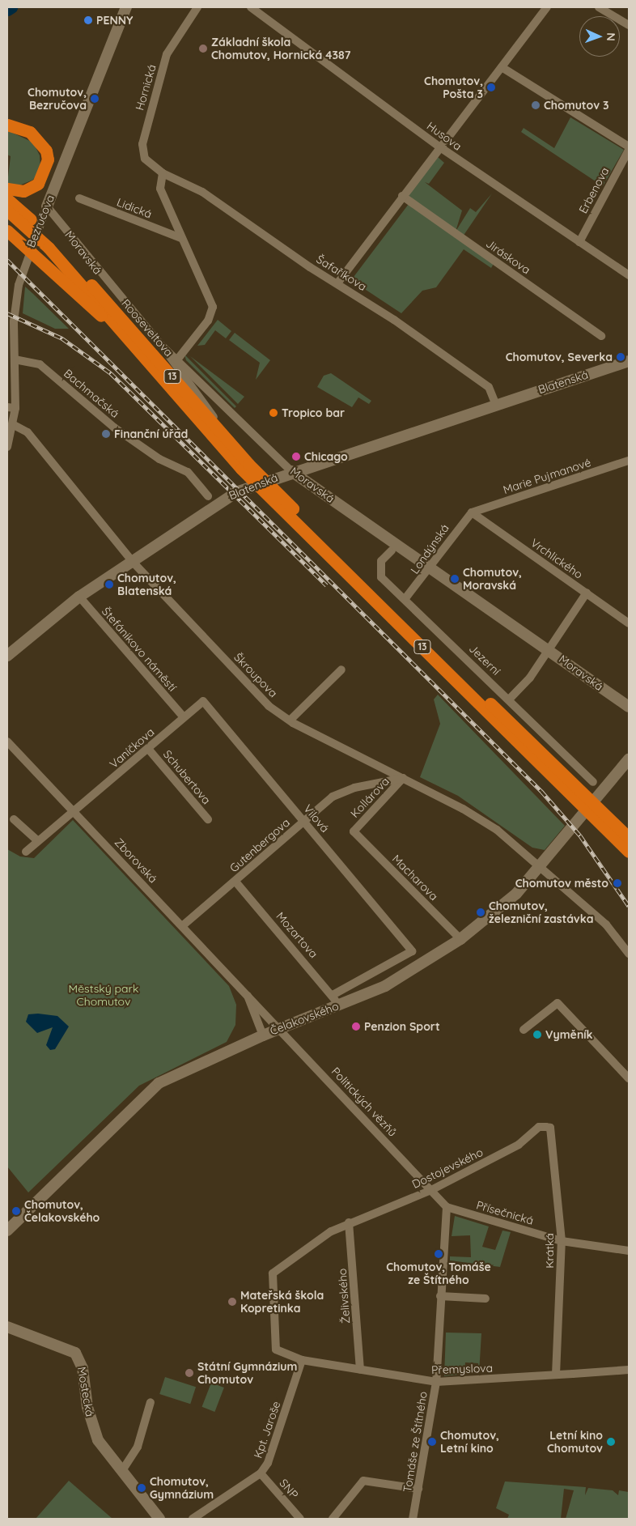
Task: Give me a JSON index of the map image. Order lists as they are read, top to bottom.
{
  "streets": {
    "highway": ["Rooseveltova", "13"],
    "street": [
      "Hornická",
      "Husova",
      "Erbenova",
      "Lidická",
      "Bezručova",
      "Moravská",
      "Jiráskova",
      "Šafaříkova",
      "Blatenská",
      "Bachmačská",
      "Marie Pujmanové",
      "Londýnská",
      "Vrchlického",
      "Štefánikovo náměstí",
      "Jezerní",
      "Škroupova",
      "Vaníčkova",
      "Schubertova",
      "Kollárova",
      "Vilová",
      "Gutenbergova",
      "Zborovská",
      "Macharova",
      "Mozartova",
      "Čelakovského",
      "Politických vězňů",
      "Dostojevského",
      "Přísečnická",
      "Krátká",
      "Želivského",
      "Přemyslova",
      "Mostecká",
      "Kpt. Jaroše",
      "Tomáše ze Štítného",
      "SNP"
    ]
  },
  "crossings": [
    ["Hornická", "Šafaříkova"],
    ["Hornická", "Rooseveltova"],
    ["Husova", "Erbenova"],
    ["Lidická", "Rooseveltova"],
    ["Bezručova", "Moravská"],
    ["Bezručova", "Bachmačská"],
    ["Bezručova", "Škroupova"],
    ["Moravská", "Rooseveltova"],
    ["Moravská", "Blatenská"],
    ["Moravská", "Londýnská"],
    ["Šafaříkova", "Rooseveltova"],
    ["Šafaříkova", "Blatenská"],
    ["Rooseveltova", "13"],
    ["Blatenská", "Štefánikovo náměstí"],
    ["Blatenská", "Škroupova"],
    ["Marie Pujmanové", "Londýnská"],
    ["Marie Pujmanové", "Vrchlického"],
    ["Londýnská", "Vrchlického"],
    ["Londýnská", "Jezerní"],
    ["Štefánikovo náměstí", "Vaníčkova"],
    ["Škroupova", "Kollárova"],
    ["Škroupova", "Gutenbergova"],
    ["Škroupova", "Čelakovského"],
    ["Vaníčkova", "Schubertova"],
    ["Vaníčkova", "Vilová"],
    ["Vaníčkova", "Zborovská"],
    ["Kollárova", "Gutenbergova"],
    ["Kollárova", "Macharova"],
    ["Vilová", "Gutenbergova"],
    ["Vilová", "Mozartova"],
    ["Gutenbergova", "Zborovská"],
    ["Gutenbergova", "Mozartova"],
    ["Zborovská", "Čelakovského"],
    ["Zborovská", "Politických vězňů"],
    ["Macharova", "Čelakovského"],
    ["Mozartova", "Čelakovského"],
    ["Čelakovského", "Politických vězňů"],
    ["Politických vězňů", "Dostojevského"],
    ["Dostojevského", "Krátká"],
    ["Dostojevského", "Želivského"],
    ["Dostojevského", "Přemyslova"],
    ["Přísečnická", "Krátká"],
    ["Přísečnická", "Tomáše ze Štítného"],
    ["Krátká", "Přemyslova"],
    ["Želivského", "Přemyslova"],
    ["Přemyslova", "Kpt. Jaroše"],
    ["Přemyslova", "Tomáše ze Štítného"],
    ["Kpt. Jaroše", "SNP"]
  ],
  "parks": ["Městský park Chomutov"],
  "places": [
    "PENNY",
    "Základní škola Chomutov, Hornická 4387",
    "Chomutov, Pošta 3",
    "Chomutov, Bezručova",
    "Chomutov 3",
    "Chomutov, Severka",
    "Tropico bar",
    "Finanční úřad",
    "Chicago",
    "Chomutov, Moravská",
    "Chomutov, Blatenská",
    "Chomutov město",
    "Chomutov, železniční zastávka",
    "Penzion Sport",
    "Vyměník",
    "Chomutov, Čelakovského",
    "Chomutov, Tomáše ze Štítného",
    "Mateřská škola Kopretinka",
    "Státní Gymnázium Chomutov",
    "Chomutov, Letní kino",
    "Letní kino Chomutov",
    "Chomutov, Gymnázium"
  ],
  "north": "right"
}
